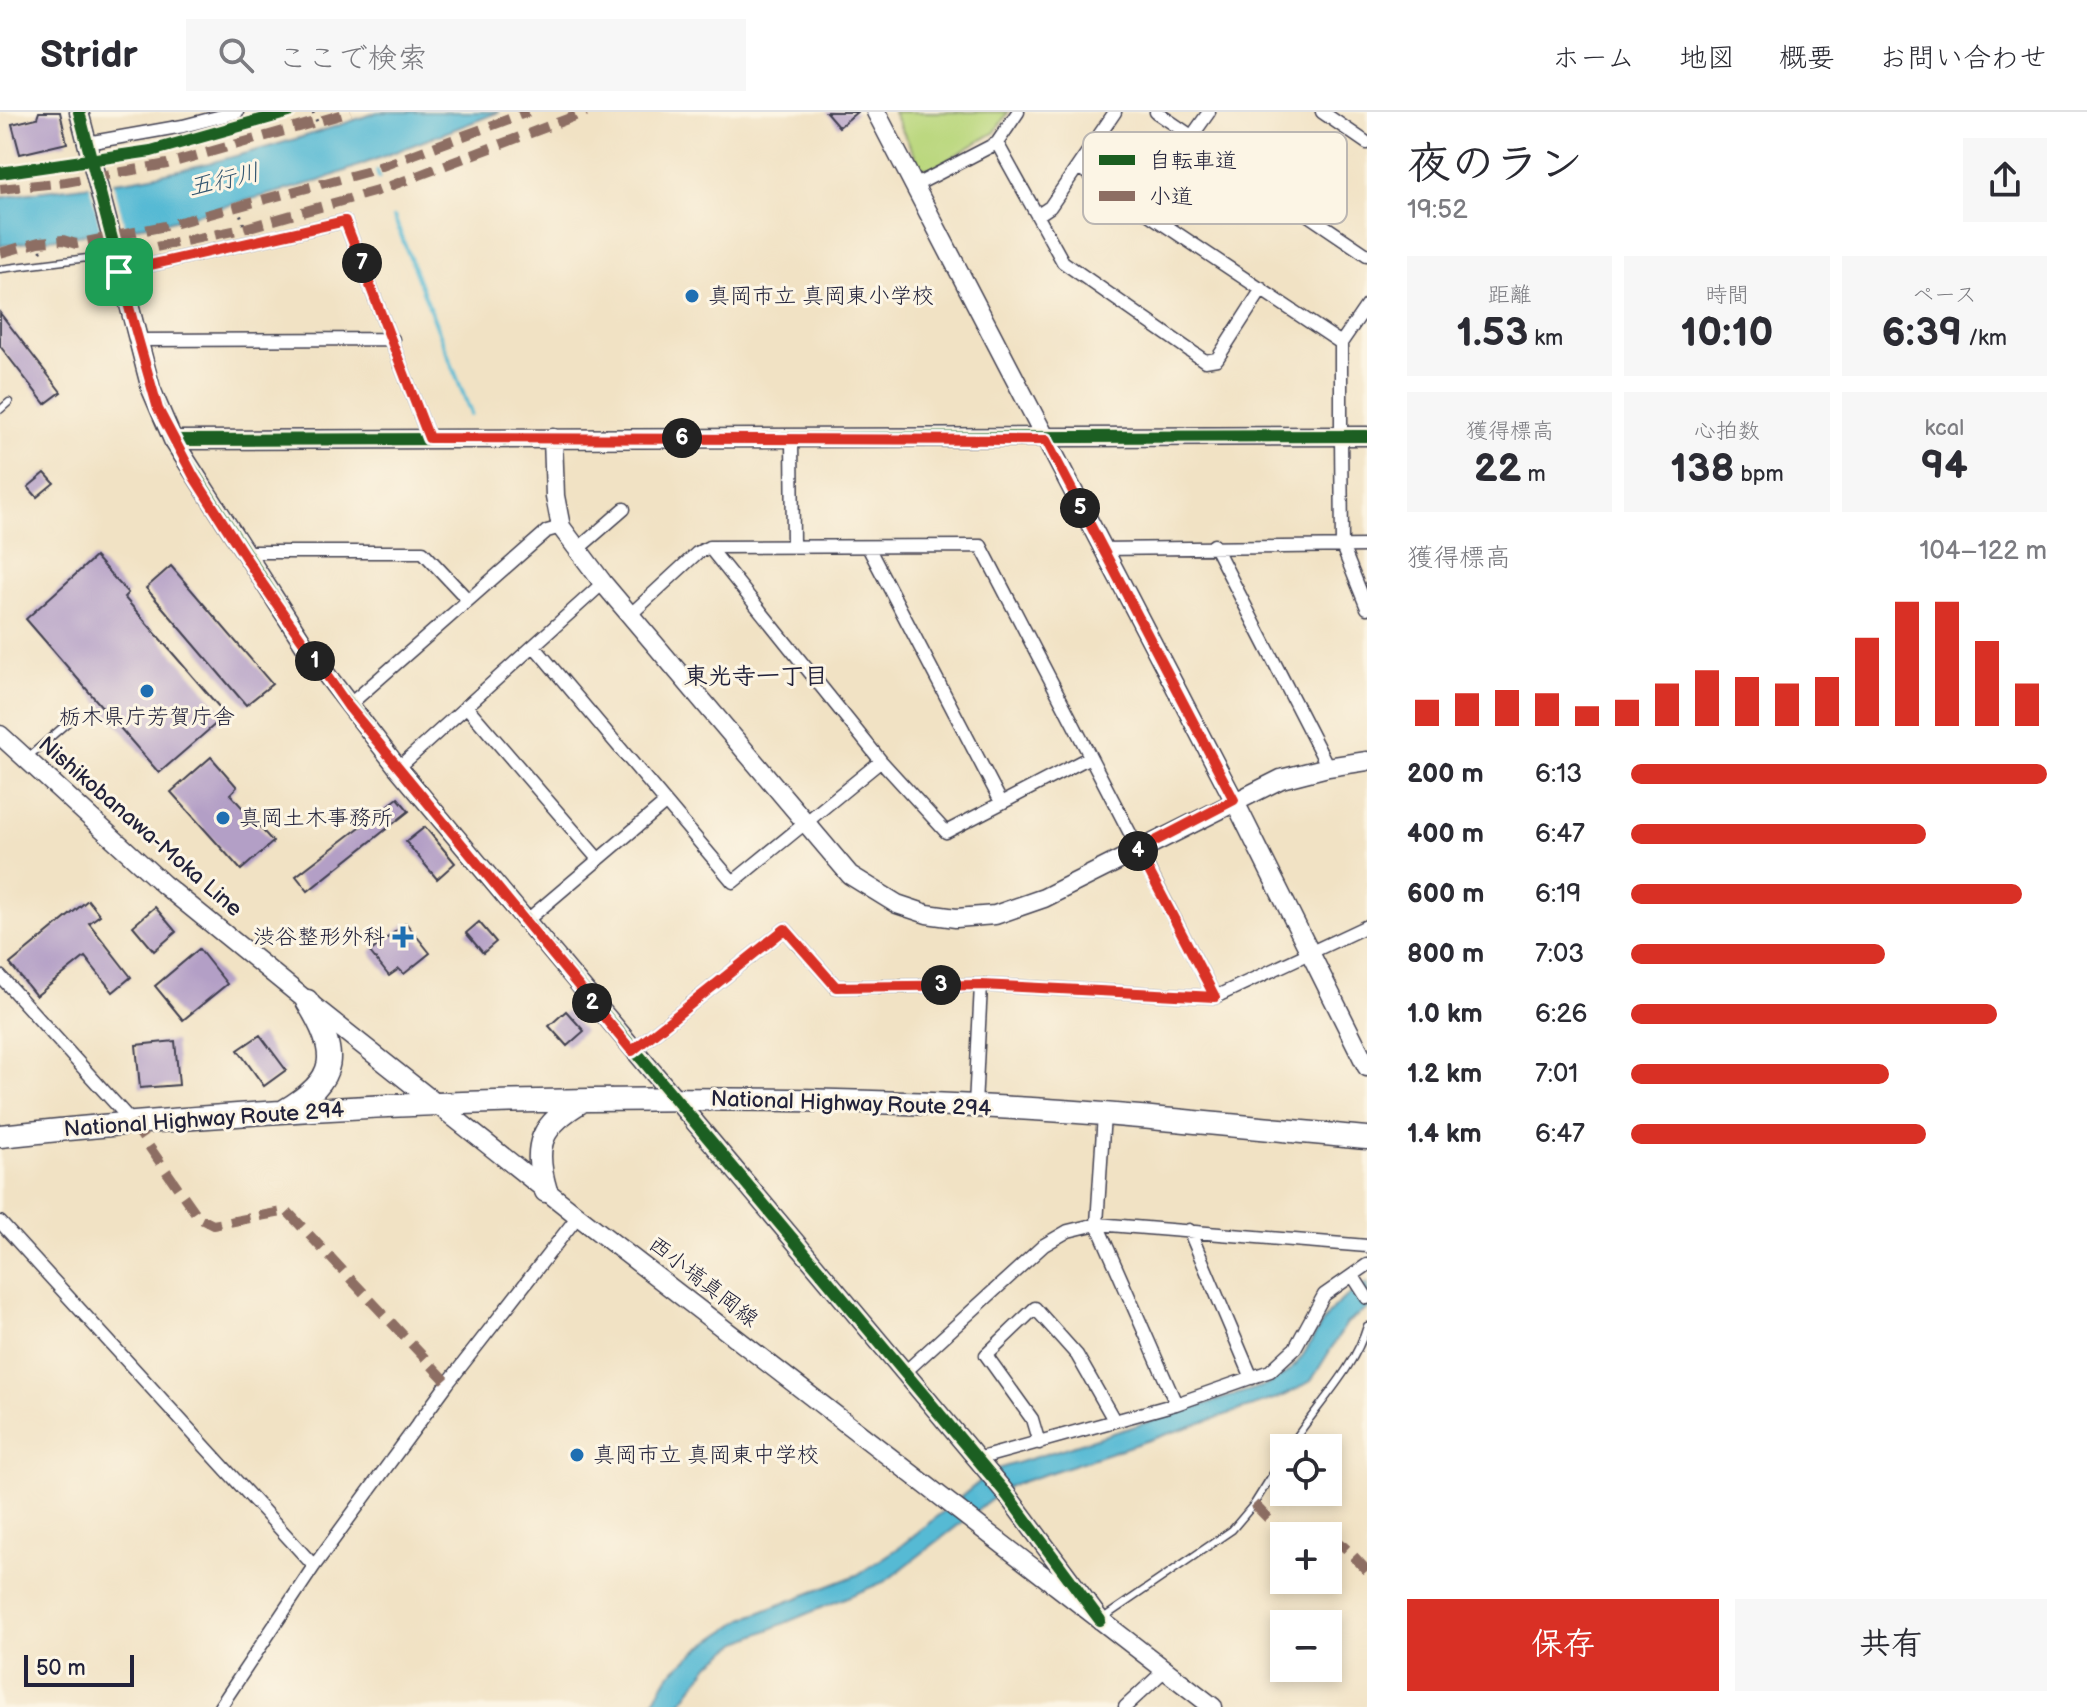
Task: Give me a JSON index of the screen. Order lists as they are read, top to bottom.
{
  "streets": {
    "highway": ["National Highway Route 294"],
    "street": ["Nishikobanawa-Moka Line", "西小塙真岡線"]
  },
  "crossings": [
    ["Nishikobanawa-Moka Line", "National Highway Route 294"],
    ["Nishikobanawa-Moka Line", "西小塙真岡線"],
    ["National Highway Route 294", "西小塙真岡線"]
  ],
  "districts": ["東光寺一丁目"],
  "water": ["五行川"],
  "places": {
    "other": [
      "真岡市立 真岡東小学校",
      "栃木県庁芳賀庁舎",
      "真岡土木事務所",
      "真岡市立 真岡東中学校"
    ],
    "health": ["渋谷整形外科"]
  },
  "legend": ["自転車道", "小道"],
  "scale_bar": "50 m",
  "page": {
    "header": "Stridr",
    "search": "ここで検索",
    "nav": [
      "ホーム",
      "地図",
      "概要",
      "お問い合わせ"
    ],
    "heading": ["夜のラン", "19:52"],
    "pins": [
      "7",
      "6",
      "5",
      "1",
      "4",
      "3",
      "2"
    ],
    "stats": [
      ["距離", "1.53 km"],
      ["時間", "10:10"],
      ["ペース", "6:39 /km"],
      ["獲得標高", "22 m"],
      ["心拍数", "138 bpm"],
      ["kcal", "94"]
    ],
    "chart": ["獲得標高", "104–122 m"],
    "list": [
      {
        "name": "200 m",
        "note": "6:13"
      },
      {
        "name": "400 m",
        "note": "6:47"
      },
      {
        "name": "600 m",
        "note": "6:19"
      },
      {
        "name": "800 m",
        "note": "7:03"
      },
      {
        "name": "1.0 km",
        "note": "6:26"
      },
      {
        "name": "1.2 km",
        "note": "7:01"
      },
      {
        "name": "1.4 km",
        "note": "6:47"
      }
    ],
    "map_buttons": ["+", "−"],
    "buttons": ["保存", "共有"],
    "scale": "50 m"
  }
}
